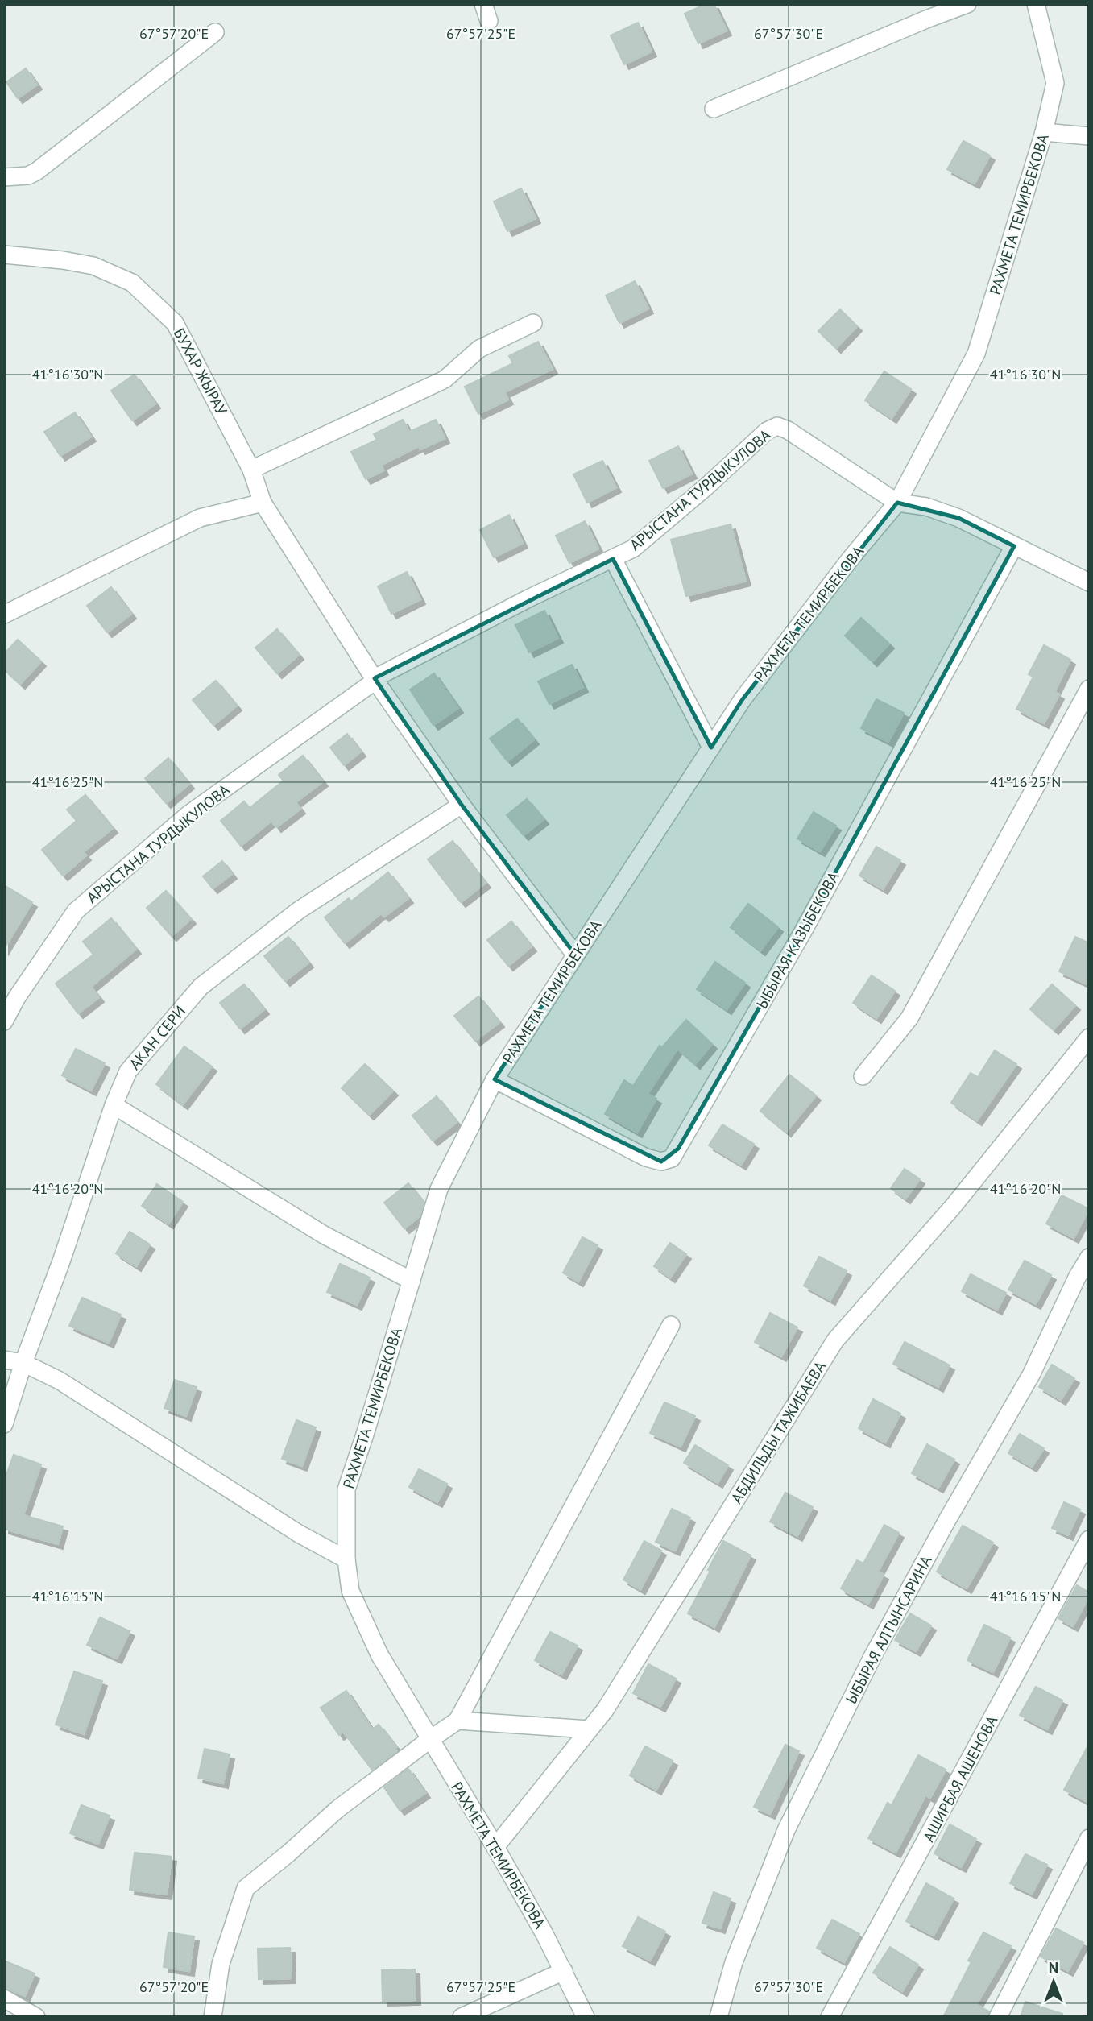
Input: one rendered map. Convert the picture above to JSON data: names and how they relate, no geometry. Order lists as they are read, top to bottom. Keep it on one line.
{"streets":{"street":["РАХМЕТА ТЕМИРБЕКОВА","БУХАР ЖЫРАУ","АРЫСТАНА ТУРДЫКУЛОВА","ЫБЫРАЯ КАЗЫБЕКОВА","АКАН СЕРИ","АБДИЛЬДЫ ТАЖИБАЕВА","ЫБЫРАЯ АЛТЫНСАРИНА","АШИРБАЯ АШЕНОВА"]},"crossings":[["РАХМЕТА ТЕМИРБЕКОВА","БУХАР ЖЫРАУ"],["РАХМЕТА ТЕМИРБЕКОВА","АРЫСТАНА ТУРДЫКУЛОВА"],["РАХМЕТА ТЕМИРБЕКОВА","ЫБЫРАЯ КАЗЫБЕКОВА"],["РАХМЕТА ТЕМИРБЕКОВА","АБДИЛЬДЫ ТАЖИБАЕВА"],["БУХАР ЖЫРАУ","АРЫСТАНА ТУРДЫКУЛОВА"],["БУХАР ЖЫРАУ","АКАН СЕРИ"]],"north":"top","coordinates":["67°57'20\"E","67°57'25\"E","67°57'30\"E","41°16'30\"N","41°16'25\"N","41°16'20\"N","41°16'15\"N"]}
